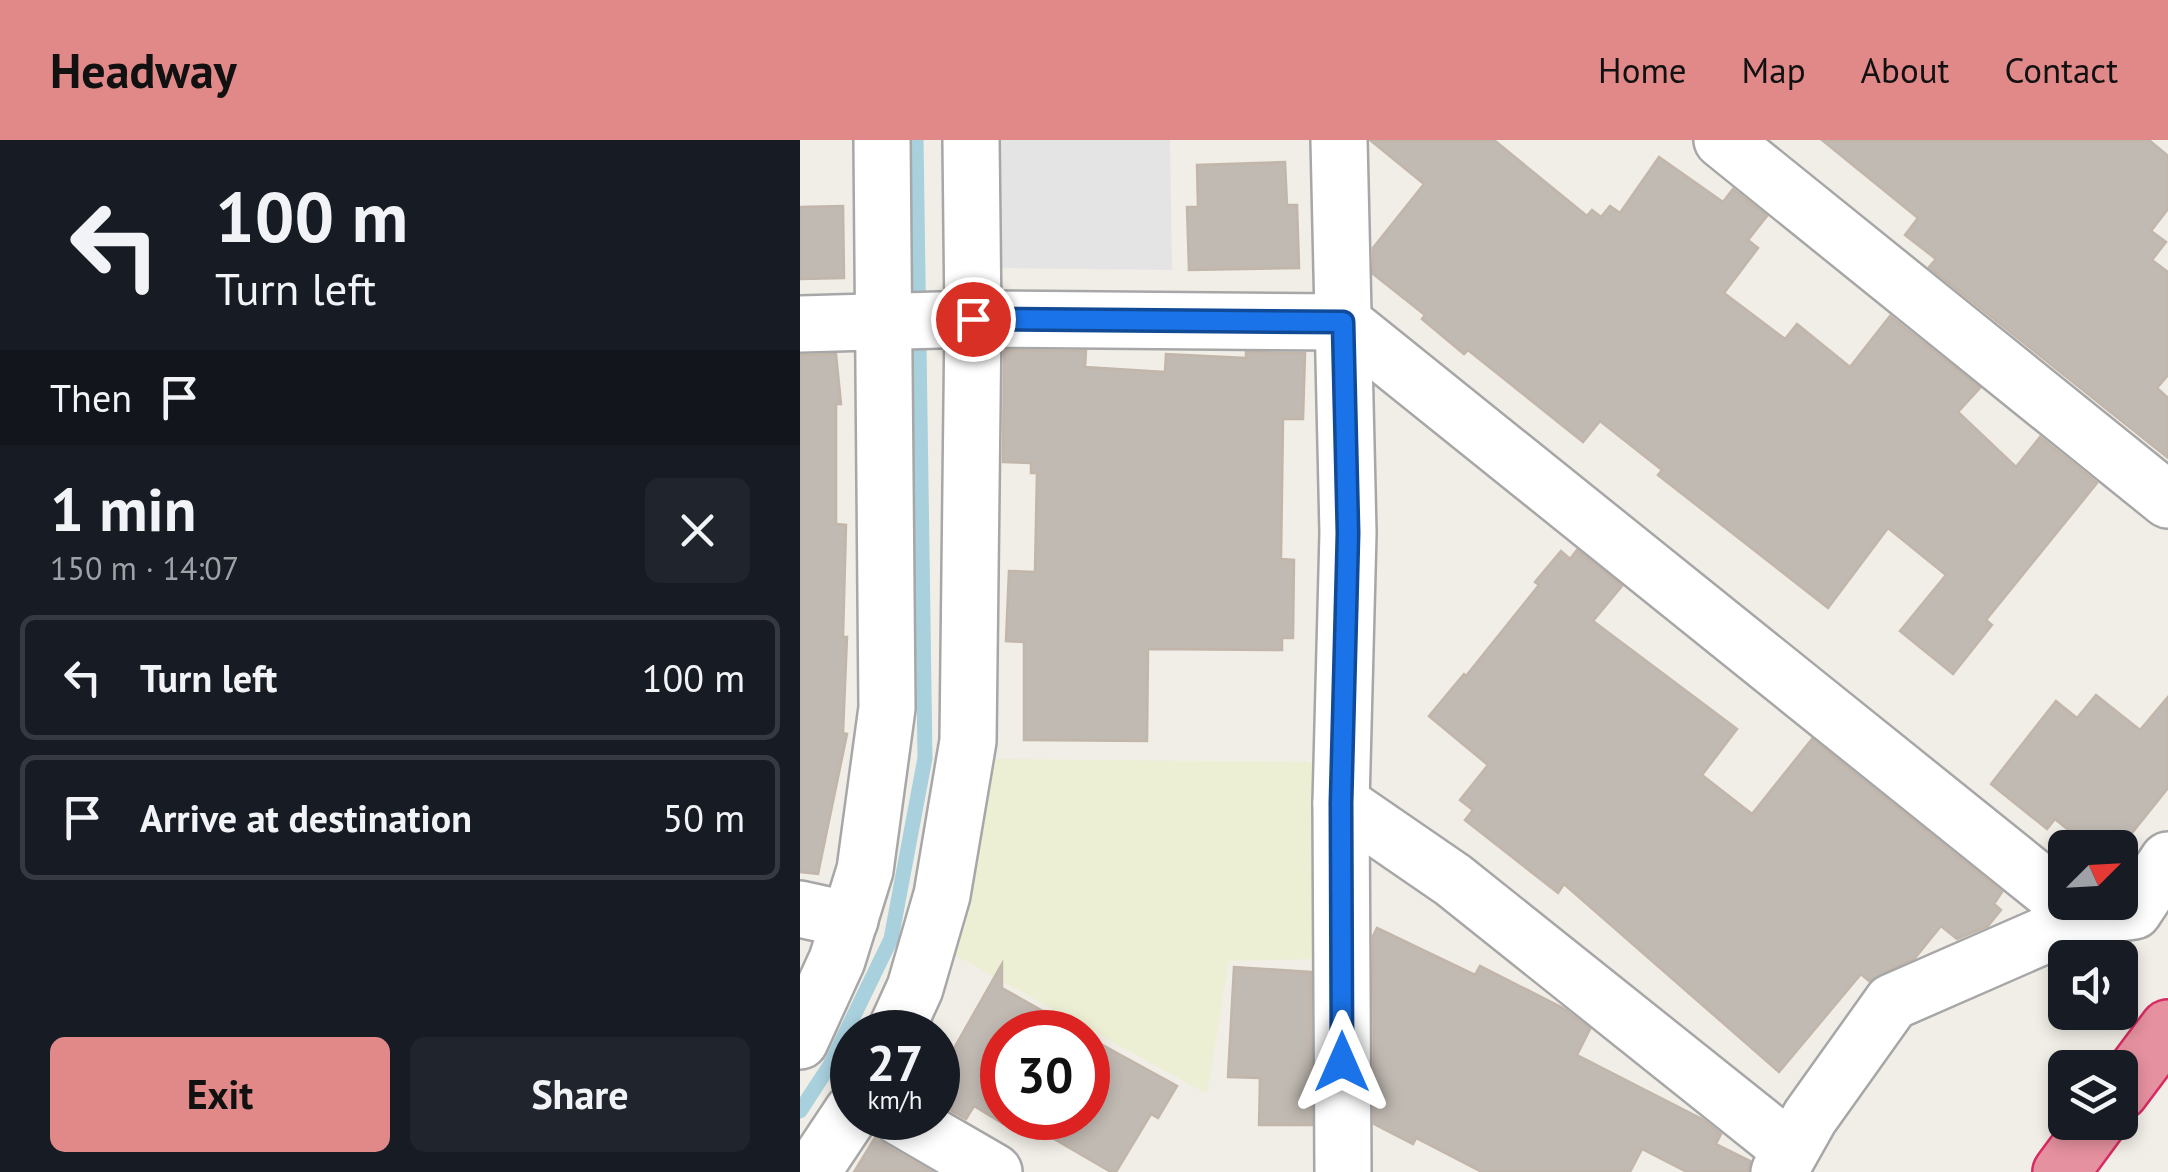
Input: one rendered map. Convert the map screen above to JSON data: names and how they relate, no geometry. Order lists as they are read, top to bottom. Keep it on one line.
{"north":"top right","page":{"header":"Headway","nav":["Home","Map","About","Contact"],"turn":["100 m","Turn left"],"then":"Then","heading":["1 min","150 m · 14:07"],"list":[{"name":"Turn left","value":"100 m"},{"name":"Arrive at destination","value":"50 m"}],"speed":"27 km/h","limit":"30","buttons":["Exit","Share"]}}
